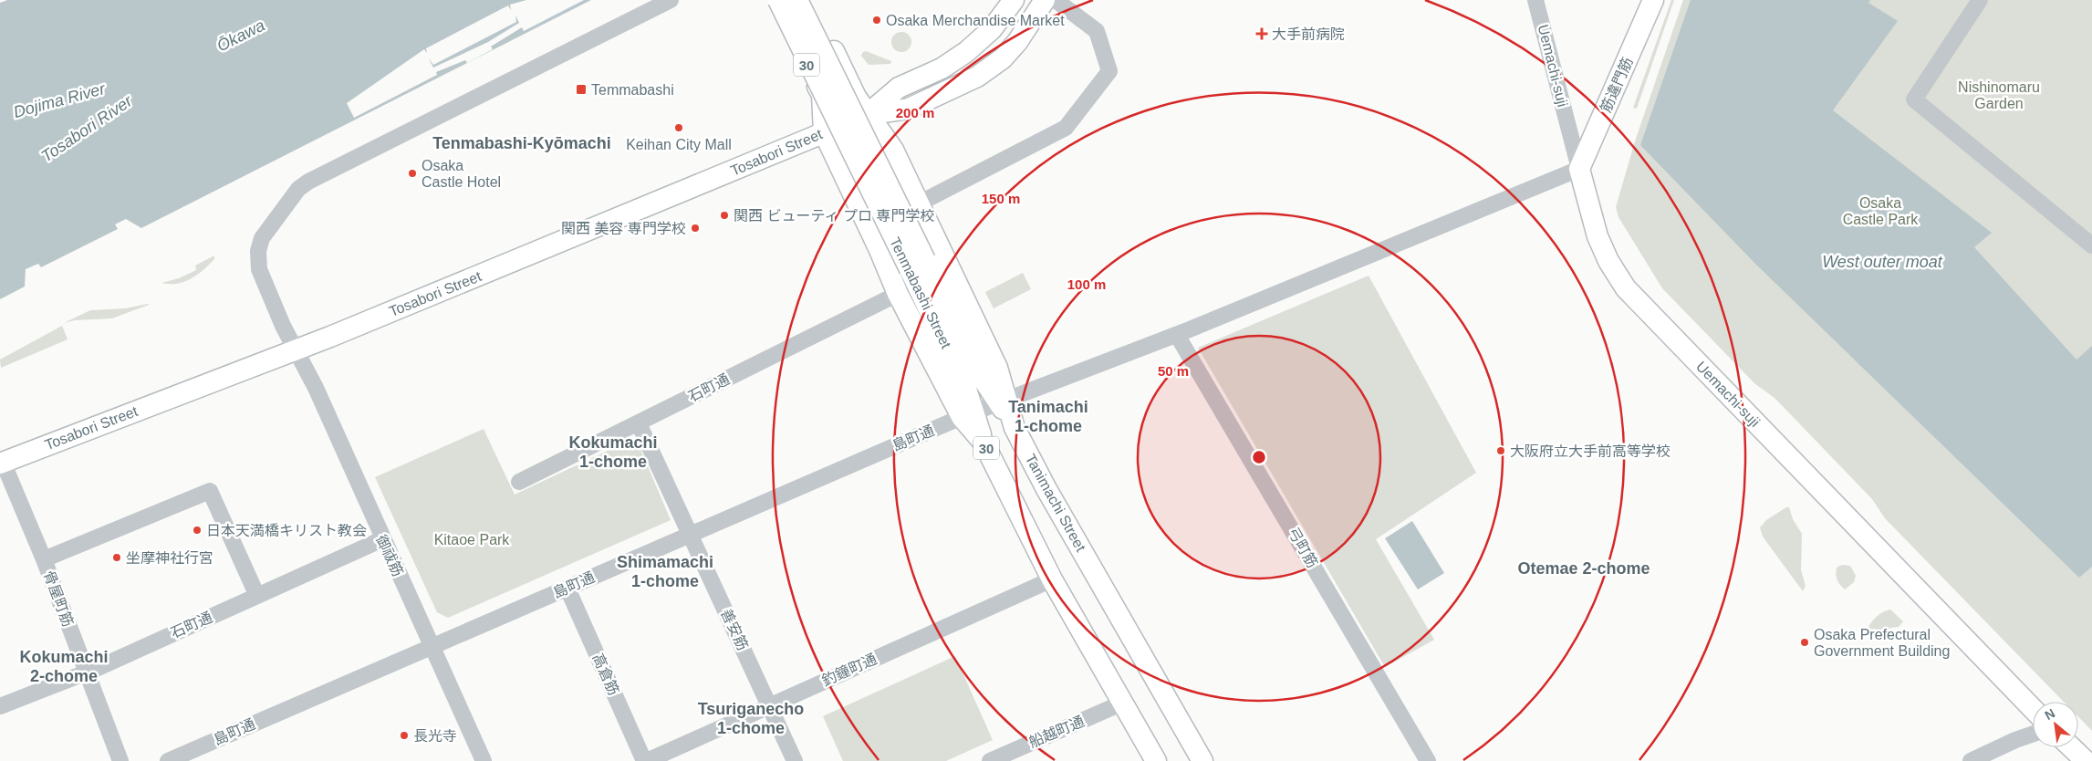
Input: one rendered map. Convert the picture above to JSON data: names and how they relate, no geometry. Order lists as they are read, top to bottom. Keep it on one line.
{"streets":{"main road":["30","Uemachi-suji","筋違門筋","Tosabori Street","Tenmabashi Street","Tanimachi Street"],"street":["石町通","島町通","弓町筋","御祓筋","骨屋町筋","善安筋","釣鐘町通","高倉筋","船越町通"]},"crossings":[["30","Tosabori Street"],["30","Tenmabashi Street"],["30","石町通"],["30","島町通"],["30","Tanimachi Street"],["30","釣鐘町通"],["30","船越町通"],["Uemachi-suji","筋違門筋"],["Uemachi-suji","島町通"],["筋違門筋","島町通"],["Tosabori Street","Tenmabashi Street"],["Tosabori Street","Tanimachi Street"],["Tosabori Street","御祓筋"],["Tosabori Street","骨屋町筋"],["Tenmabashi Street","島町通"],["Tenmabashi Street","Tanimachi Street"],["Tenmabashi Street","釣鐘町通"],["石町通","御祓筋"],["石町通","骨屋町筋"],["石町通","善安筋"],["島町通","Tanimachi Street"],["島町通","弓町筋"],["島町通","御祓筋"],["島町通","善安筋"],["島町通","高倉筋"],["善安筋","釣鐘町通"],["釣鐘町通","高倉筋"]],"districts":["Tenmabashi-Kyōmachi","Tanimachi 1-chome","Kokumachi 1-chome","Shimamachi 1-chome","Otemae 2-chome","Kokumachi 2-chome","Tsuriganecho 1-chome"],"water":["Ōkawa","Dojima River","Tosabori River","West outer moat"],"parks":["Nishinomaru Garden","Osaka Castle Park","Kitaoe Park"],"places":{"other":["Osaka Merchandise Market","Keihan City Mall","Osaka Castle Hotel","関西 ビューティ プロ 専門学校","関西 美容 専門学校","大阪府立大手前高等学校","日本天満橋キリスト教会","坐摩神社行宮","Osaka Prefectural Government Building","長光寺"],"health":["大手前病院"],"transit":["Temmabashi"]},"north":"top left","rings":["200 m","150 m","100 m","50 m"]}
